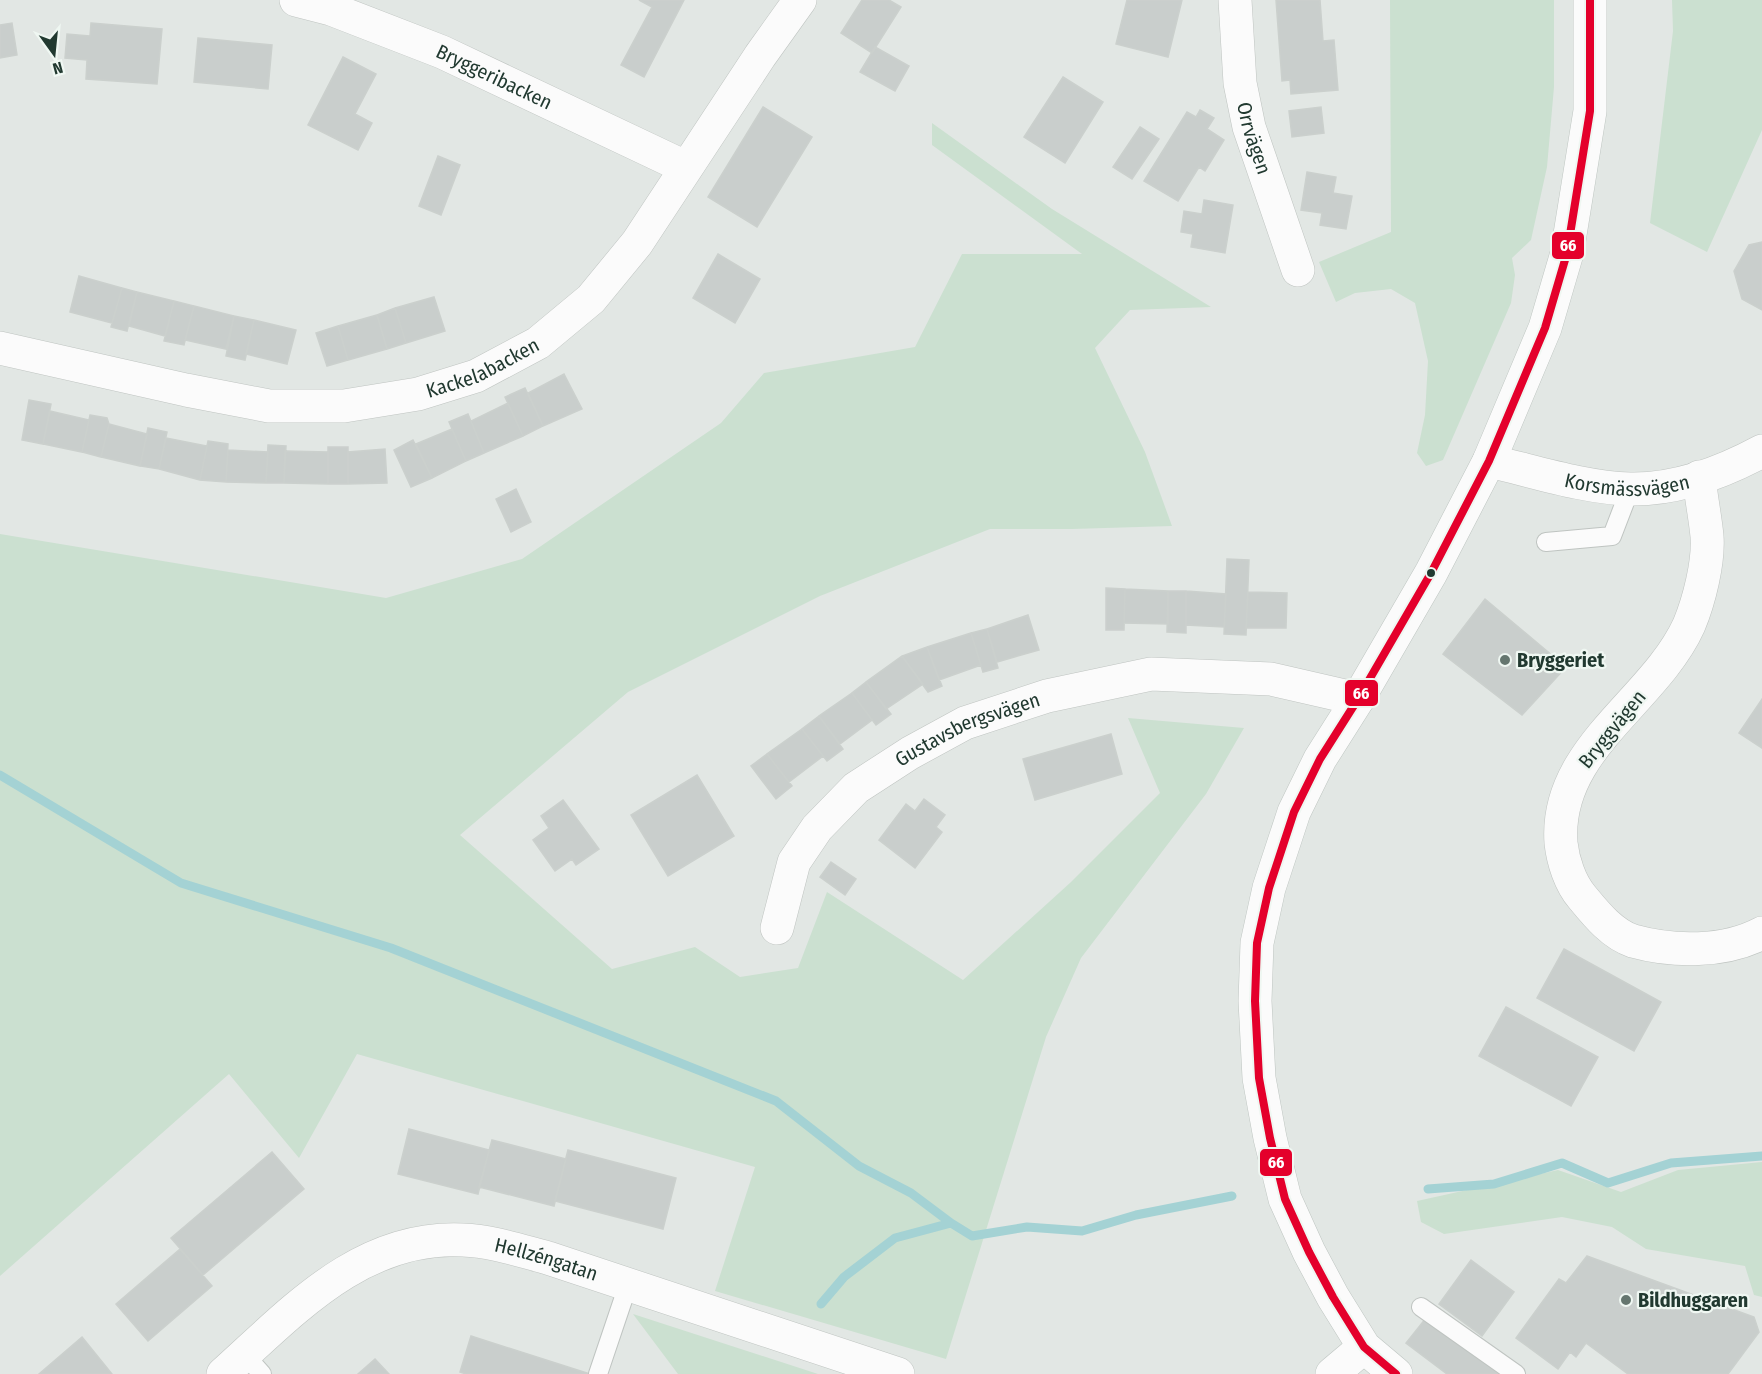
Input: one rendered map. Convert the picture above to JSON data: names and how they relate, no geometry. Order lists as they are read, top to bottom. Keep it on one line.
{"streets":{"street":["Bryggeribacken","Orrvägen","Kackelabacken","Korsmässvägen","Bryggvägen","Gustavsbergsvägen","Hellzéngatan"]},"crossings":[["Bryggeribacken","Kackelabacken"],["Korsmässvägen","Bryggvägen"]],"places":["Bryggeriet","Bildhuggaren"],"lines":["transit line 66"],"north":"bottom"}
